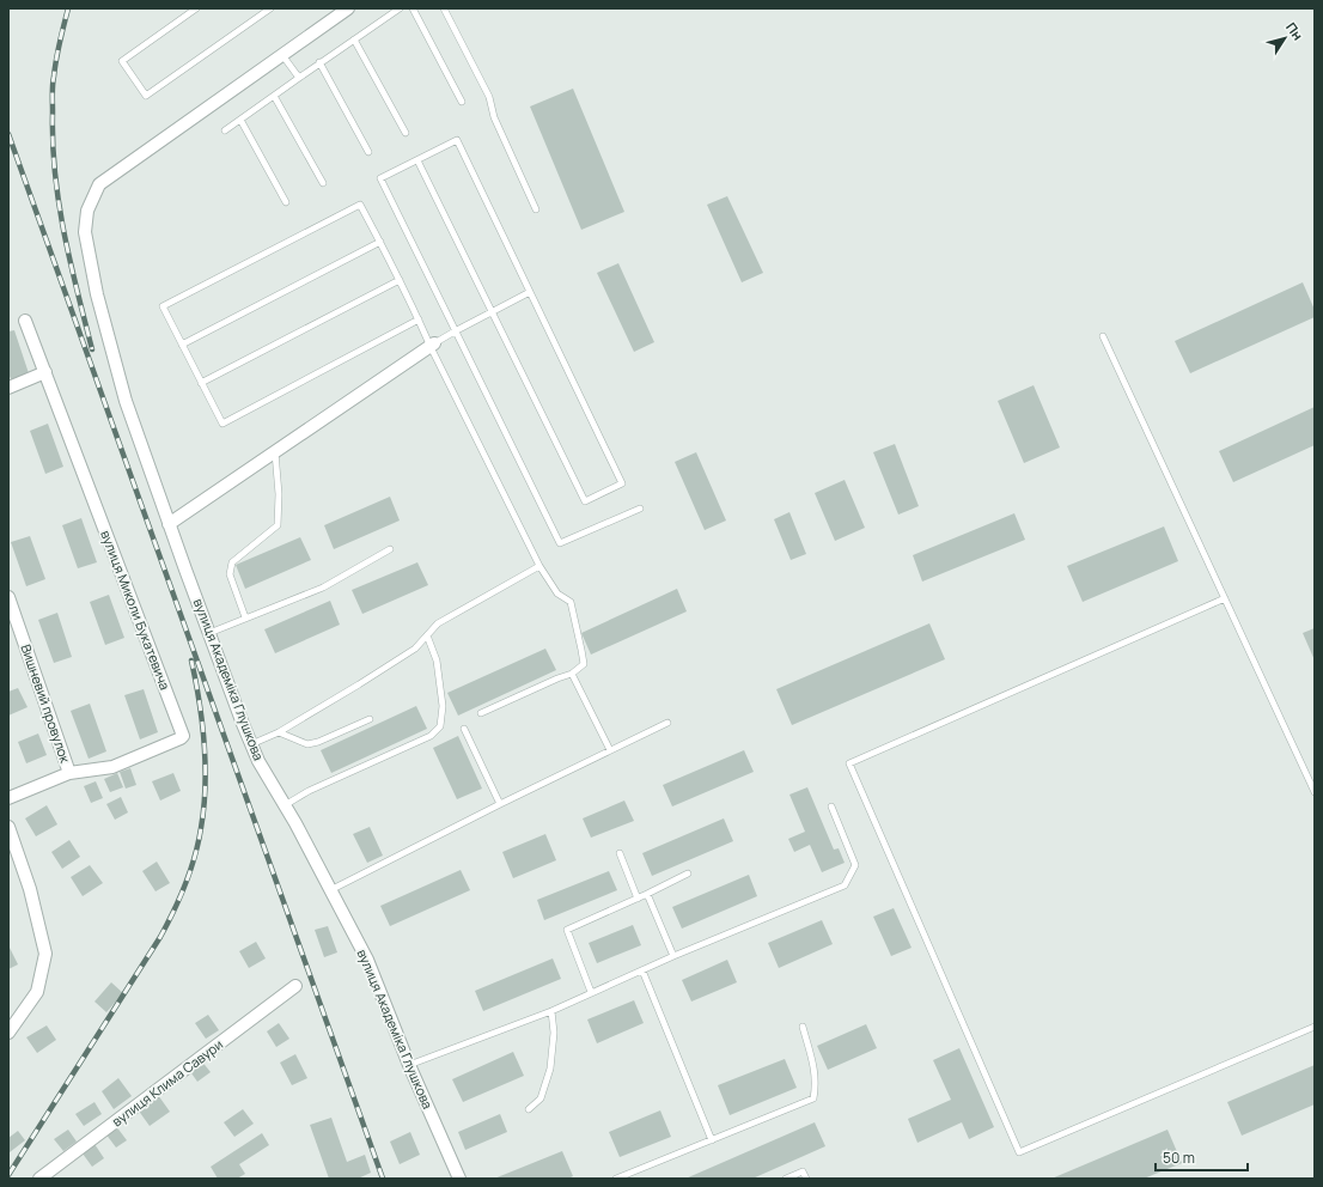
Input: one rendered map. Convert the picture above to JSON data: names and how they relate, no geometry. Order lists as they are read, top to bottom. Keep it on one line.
{"streets":{"street":["вулиця Миколи Букатевича","вулиця Академіка Глушкова","Вишневий провулок","вулиця Клима Савури"]},"crossings":[["вулиця Миколи Букатевича","Вишневий провулок"]],"scale_bar":"50 m","north":"top right"}
